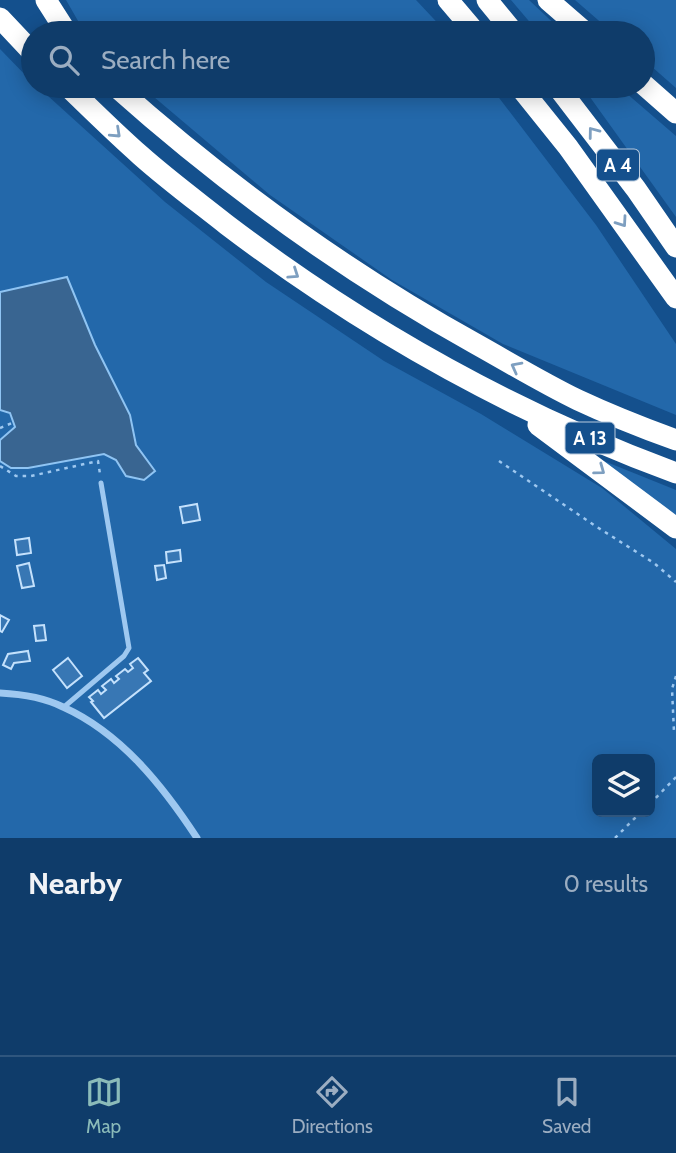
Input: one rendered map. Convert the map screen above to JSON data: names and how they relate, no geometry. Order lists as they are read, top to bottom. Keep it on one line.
{"streets":{"highway":["A 4","A 13"]},"page":{"search":"Search here","heading":["Nearby","0 results"],"nav":["Map","Directions","Saved"]}}
